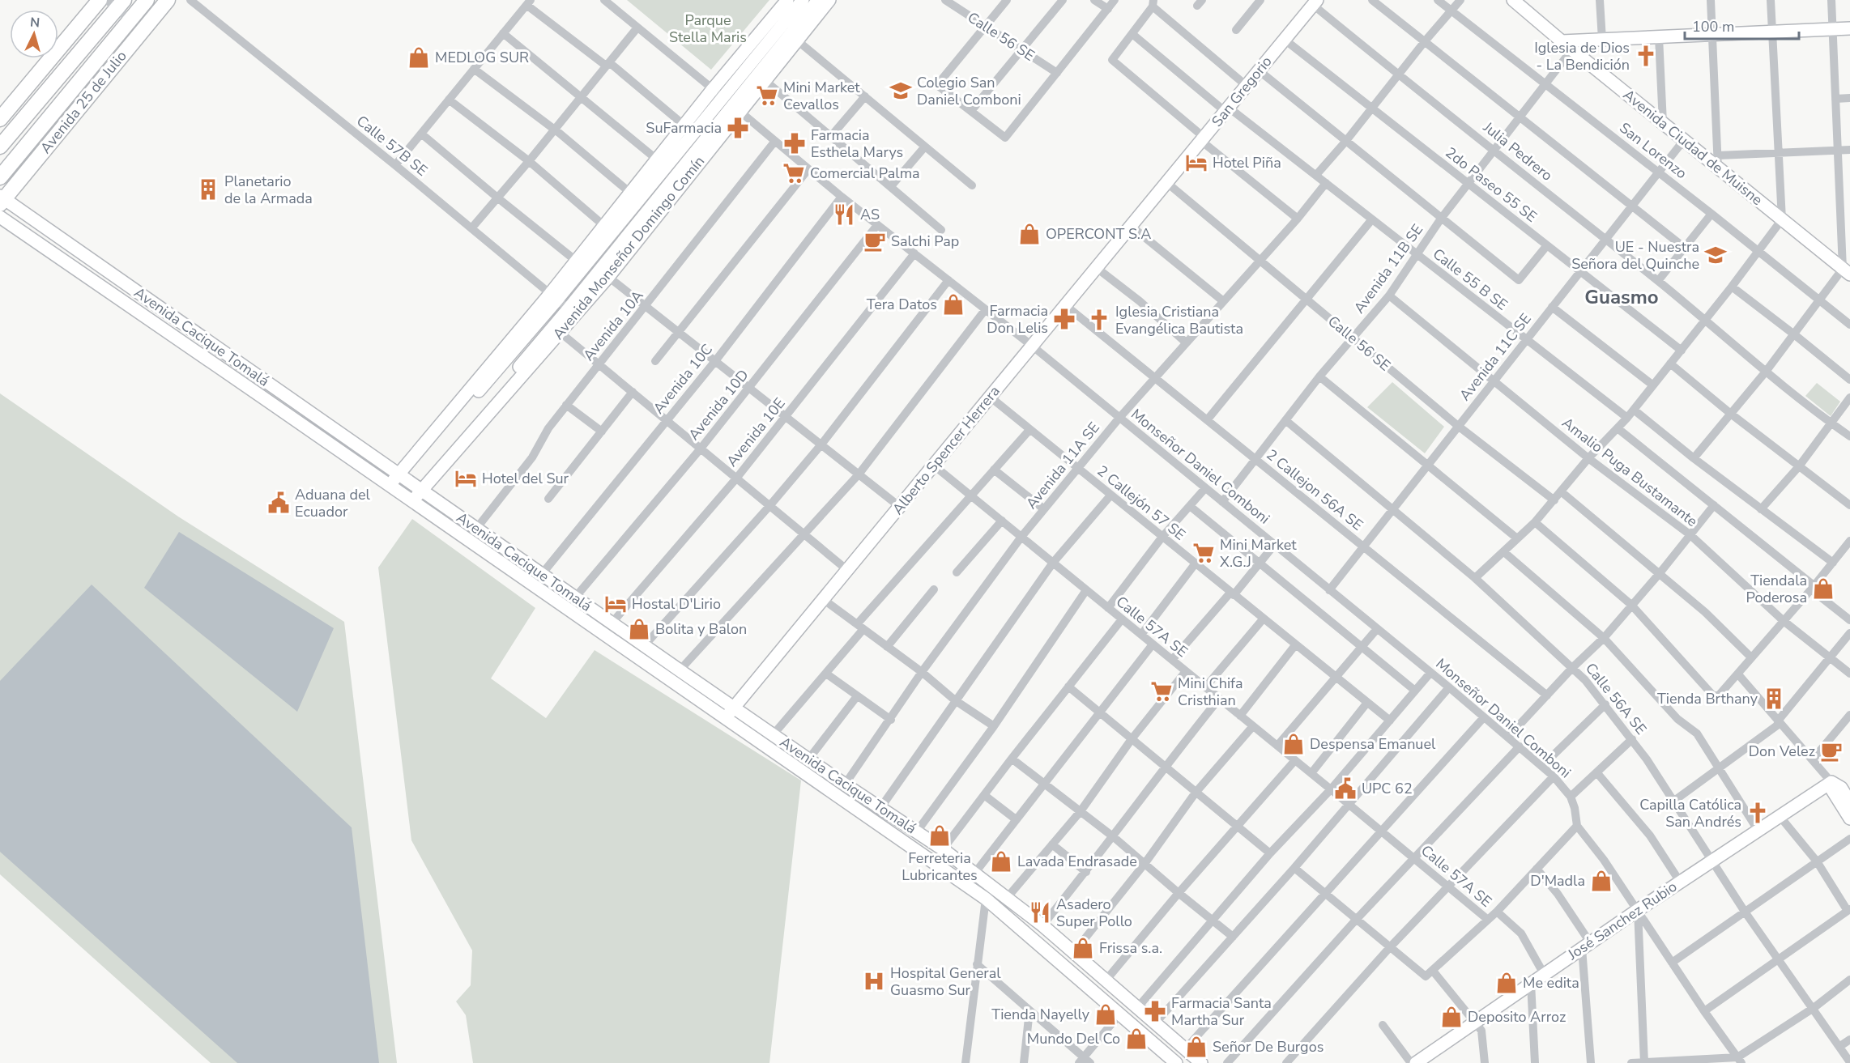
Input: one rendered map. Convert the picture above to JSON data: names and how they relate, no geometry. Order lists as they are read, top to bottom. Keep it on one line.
{"streets":{"main road":["San Gregorio","Avenida 25 de Julio","Avenida Ciudad de Muisne","Avenida Monseñor Domingo Comín","Avenida Cacique Tomalá","Alberto Spencer Herrera","José Sanchez Rubio"],"street":["Calle 56 SE","Calle 57B SE","San Lorenzo","Julia Pedrero","2do Paseo 55 SE","Avenida 11B SE","Calle 55 B SE","Avenida 10A","Avenida 11C SE","Avenida 10C","Avenida 10D","Avenida 10E","Avenida 11A SE","Monseñor Daniel Comboni","Amalio Puga Bustamante","2 Callejon 56A SE","2 Callejón 57 SE","Calle 57A SE","Calle 56A SE"]},"crossings":[["Calle 56 SE","San Gregorio"],["Calle 56 SE","Avenida 11B SE"],["Calle 56 SE","Avenida 11C SE"],["Calle 56 SE","Alberto Spencer Herrera"],["Calle 56 SE","Avenida 11A SE"],["San Gregorio","Julia Pedrero"],["San Gregorio","2do Paseo 55 SE"],["San Gregorio","Calle 55 B SE"],["San Gregorio","Alberto Spencer Herrera"],["Avenida 25 de Julio","Avenida Cacique Tomalá"],["Calle 57B SE","Avenida Monseñor Domingo Comín"],["Avenida Ciudad de Muisne","Avenida 11B SE"],["Avenida Ciudad de Muisne","Avenida 11C SE"],["San Lorenzo","Avenida 11B SE"],["San Lorenzo","Avenida 11C SE"],["Julia Pedrero","Avenida 11B SE"],["Julia Pedrero","Avenida 11C SE"],["2do Paseo 55 SE","Avenida 11B SE"],["2do Paseo 55 SE","Avenida 11C SE"],["Avenida Monseñor Domingo Comín","Avenida Cacique Tomalá"],["Avenida Monseñor Domingo Comín","Monseñor Daniel Comboni"],["Avenida 11B SE","Calle 55 B SE"],["Avenida 11B SE","Monseñor Daniel Comboni"],["Avenida 11B SE","Amalio Puga Bustamante"],["Avenida 11B SE","2 Callejon 56A SE"],["Avenida 11B SE","Calle 56A SE"],["Calle 55 B SE","Avenida 11C SE"],["Calle 55 B SE","Avenida 11A SE"],["Avenida 10A","Avenida Cacique Tomalá"],["Avenida 10A","Monseñor Daniel Comboni"],["Avenida Cacique Tomalá","Avenida 10C"],["Avenida Cacique Tomalá","Avenida 10D"],["Avenida Cacique Tomalá","Avenida 10E"],["Avenida Cacique Tomalá","Alberto Spencer Herrera"],["Avenida Cacique Tomalá","Avenida 11A SE"],["Avenida 11C SE","Monseñor Daniel Comboni"],["Avenida 11C SE","Amalio Puga Bustamante"],["Avenida 11C SE","2 Callejon 56A SE"],["Avenida 11C SE","Calle 56A SE"],["Avenida 10C","Monseñor Daniel Comboni"],["Avenida 10D","Monseñor Daniel Comboni"],["Avenida 10E","Monseñor Daniel Comboni"],["Alberto Spencer Herrera","Monseñor Daniel Comboni"],["Alberto Spencer Herrera","2 Callejon 56A SE"],["Alberto Spencer Herrera","2 Callejón 57 SE"],["Alberto Spencer Herrera","Calle 57A SE"],["Avenida 11A SE","Monseñor Daniel Comboni"],["Avenida 11A SE","2 Callejon 56A SE"],["Avenida 11A SE","2 Callejón 57 SE"],["Avenida 11A SE","Calle 57A SE"],["Monseñor Daniel Comboni","José Sanchez Rubio"],["Calle 57A SE","José Sanchez Rubio"],["Calle 56A SE","José Sanchez Rubio"]],"districts":["Guasmo"],"parks":["Parque Stella Maris"],"places":{"church":["Iglesia de Dios - La Bendición","Iglesia Cristiana Evangélica Bautista","Capilla Católica San Andrés"],"shop":["MEDLOG SUR","OPERCONT S.A","Tera Datos","Tiendala Poderosa","Bolita y Balon","Despensa Emanuel","Ferreteria Lubricantes","Lavada Endrasade","D'Madla","Frissa s.a.","Me edita","Tienda Nayelly","Deposito Arroz","Mundo Del Co","Señor De Burgos"],"school or university":["Colegio San Daniel Comboni","UE - Nuestra Señora del Quinche"],"supermarket":["Mini Market Cevallos","Comercial Palma","Mini Market X.G.J","Mini Chifa Cristhian"],"pharmacy":["SuFarmacia","Farmacia Esthela Marys","Farmacia Don Lelis","Farmacia Santa Martha Sur"],"hotel":["Hotel Piña","Hotel del Sur","Hostal D'Lirio"],"building":["Planetario de la Armada","Tienda Brthany"],"restaurant":["AS","Asadero Super Pollo"],"cafe":["Salchi Pap","Don Velez"],"public building":["Aduana del Ecuador","UPC 62"],"hospital":["Hospital General Guasmo Sur"]},"scale_bar":"100 m","north":"top"}
